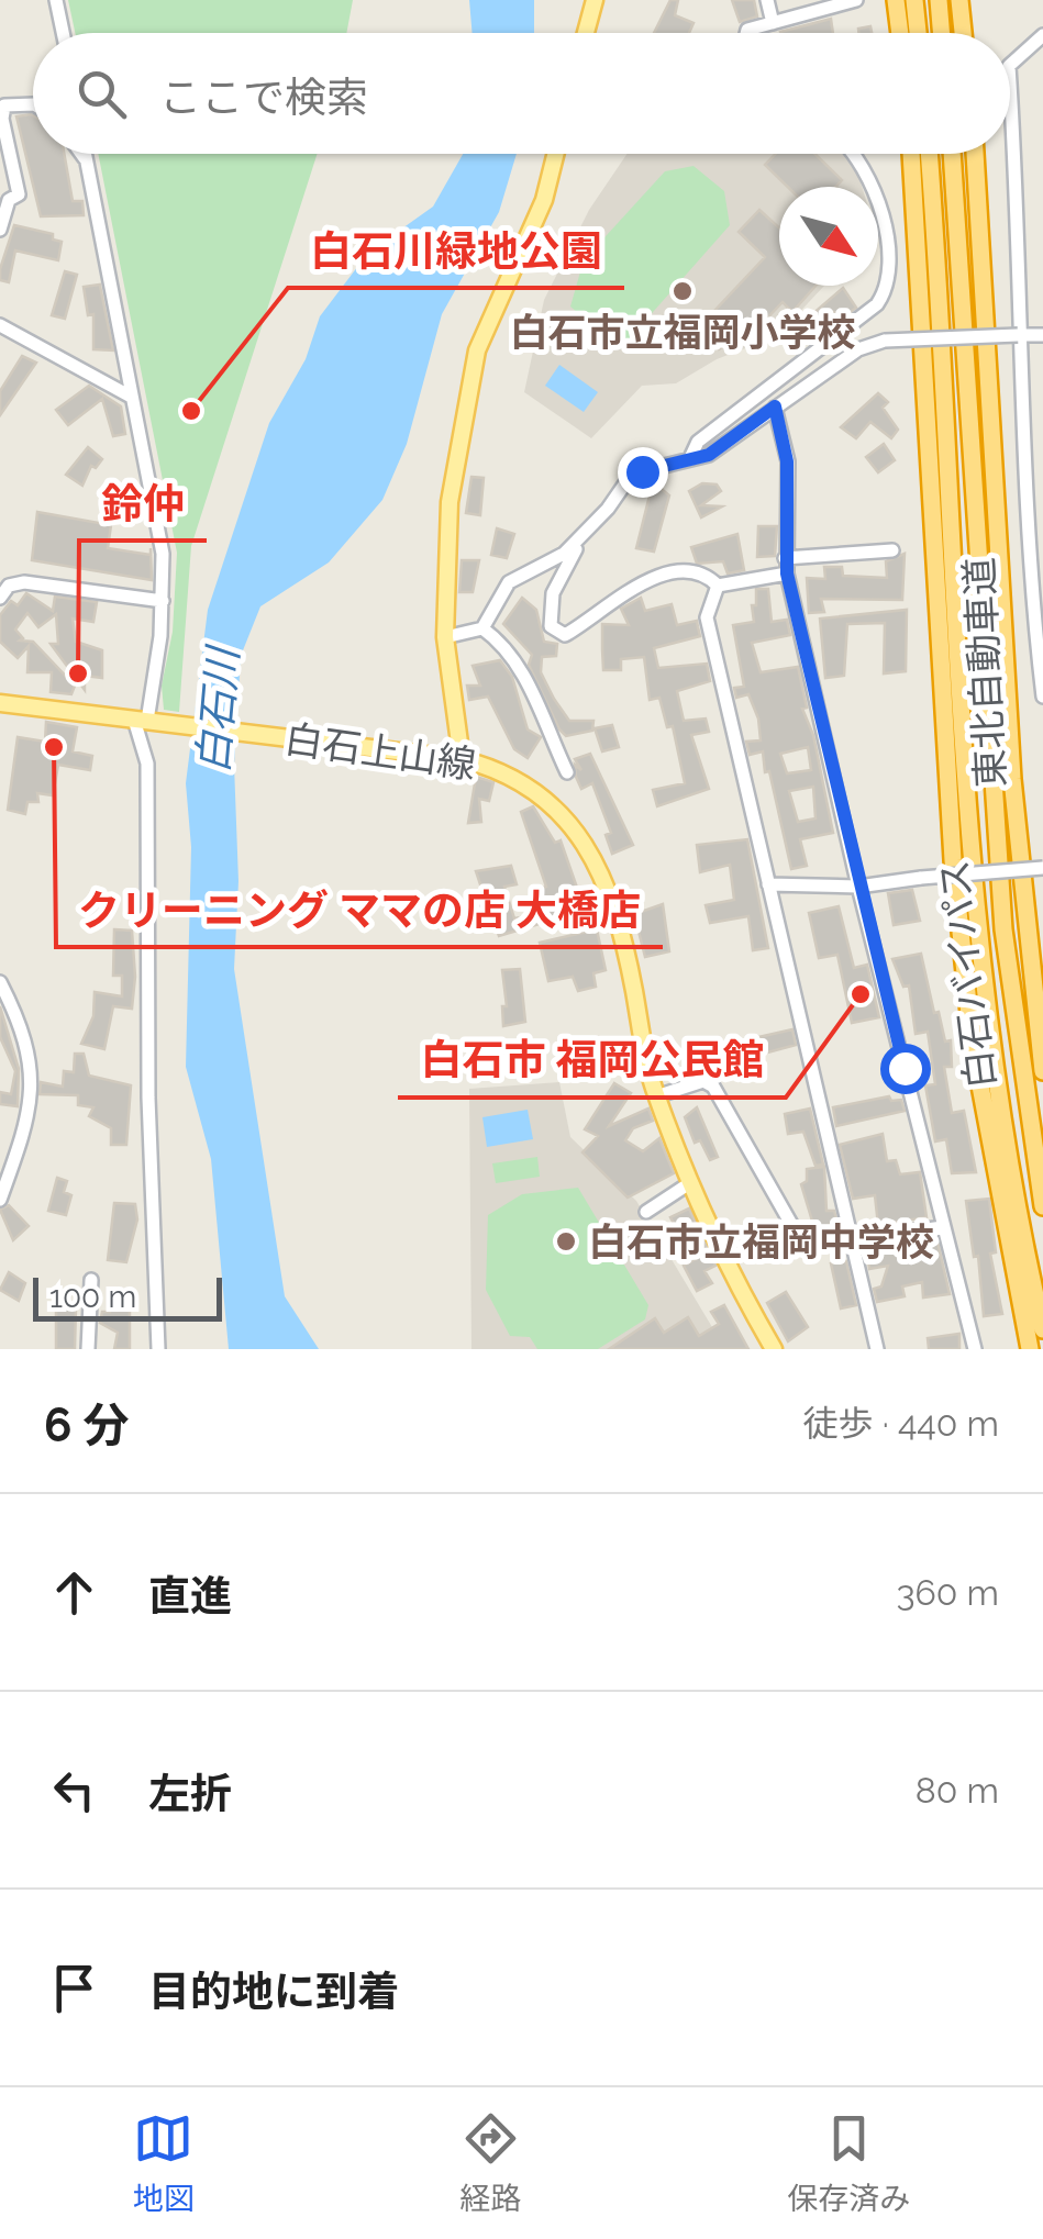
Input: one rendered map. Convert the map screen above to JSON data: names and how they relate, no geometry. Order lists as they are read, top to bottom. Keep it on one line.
{"streets":{"highway":["東北自動車道","白石バイパス"],"main road":["白石上山線"]},"water":["白石川"],"places":["白石市立福岡小学校","白石川緑地公園","鈴仲","クリーニング ママの店 大橋店","白石市 福岡公民館","白石市立福岡中学校"],"scale_bar":"100 m","north":"bottom right","page":{"search":"ここで検索","scale":"100 m","heading":["6 分","徒歩 · 440 m"],"list":[["直進","360 m"],["左折","80 m"],"目的地に到着"],"nav":["地図","経路","保存済み"]}}
